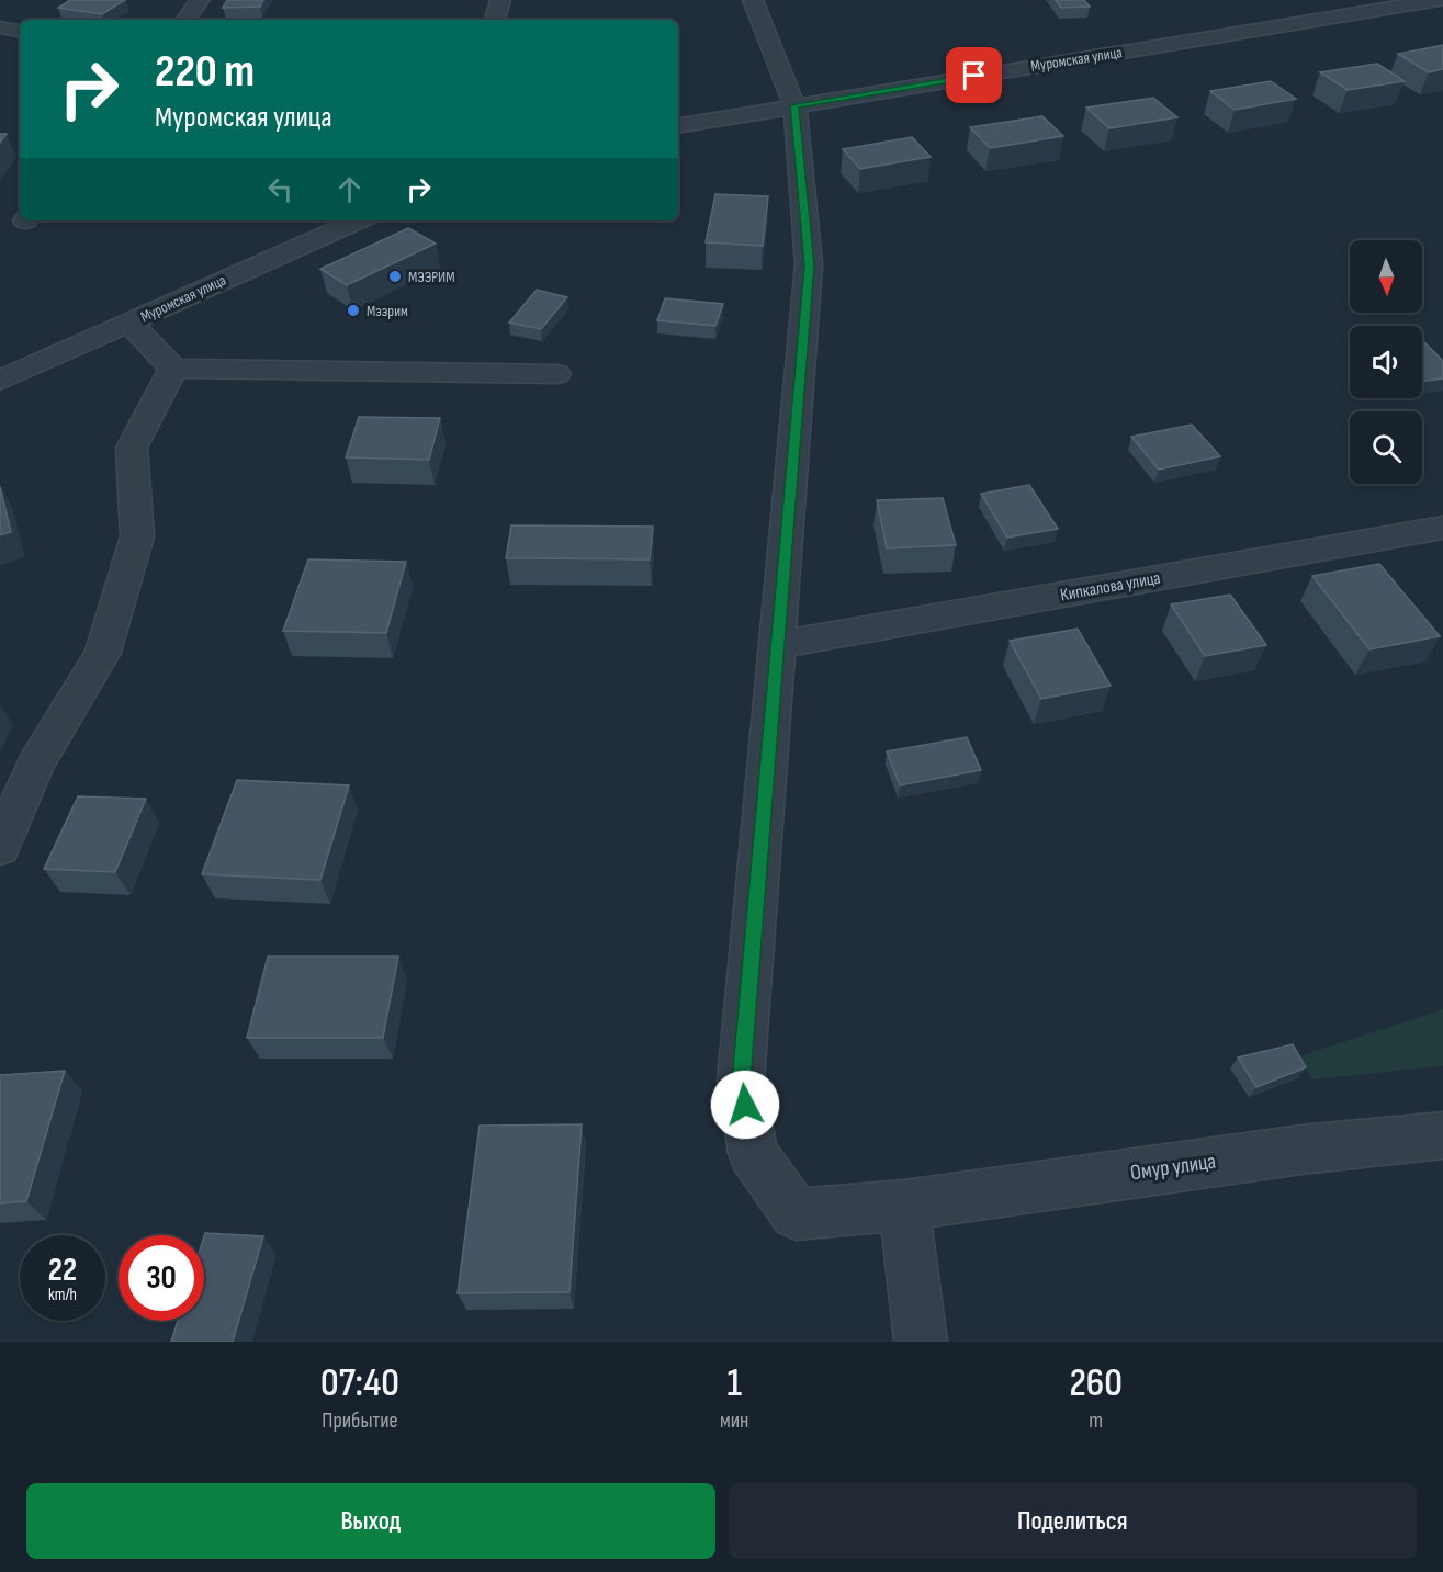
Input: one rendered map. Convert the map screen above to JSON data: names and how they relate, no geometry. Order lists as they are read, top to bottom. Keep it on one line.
{"streets":{"street":["Муромская улица","Кипкалова улица","Омур улица"]},"crossings":[["Кипкалова улица","Омур улица"]],"places":["МЭЭРИМ","Мээрим"],"north":"bottom","page":{"turn":["220 m","Муромская улица"],"speed":"22 km/h","limit":"30","eta":["07:40","Прибытие","1","мин","260","m"],"buttons":["Выход","Поделиться"]}}
